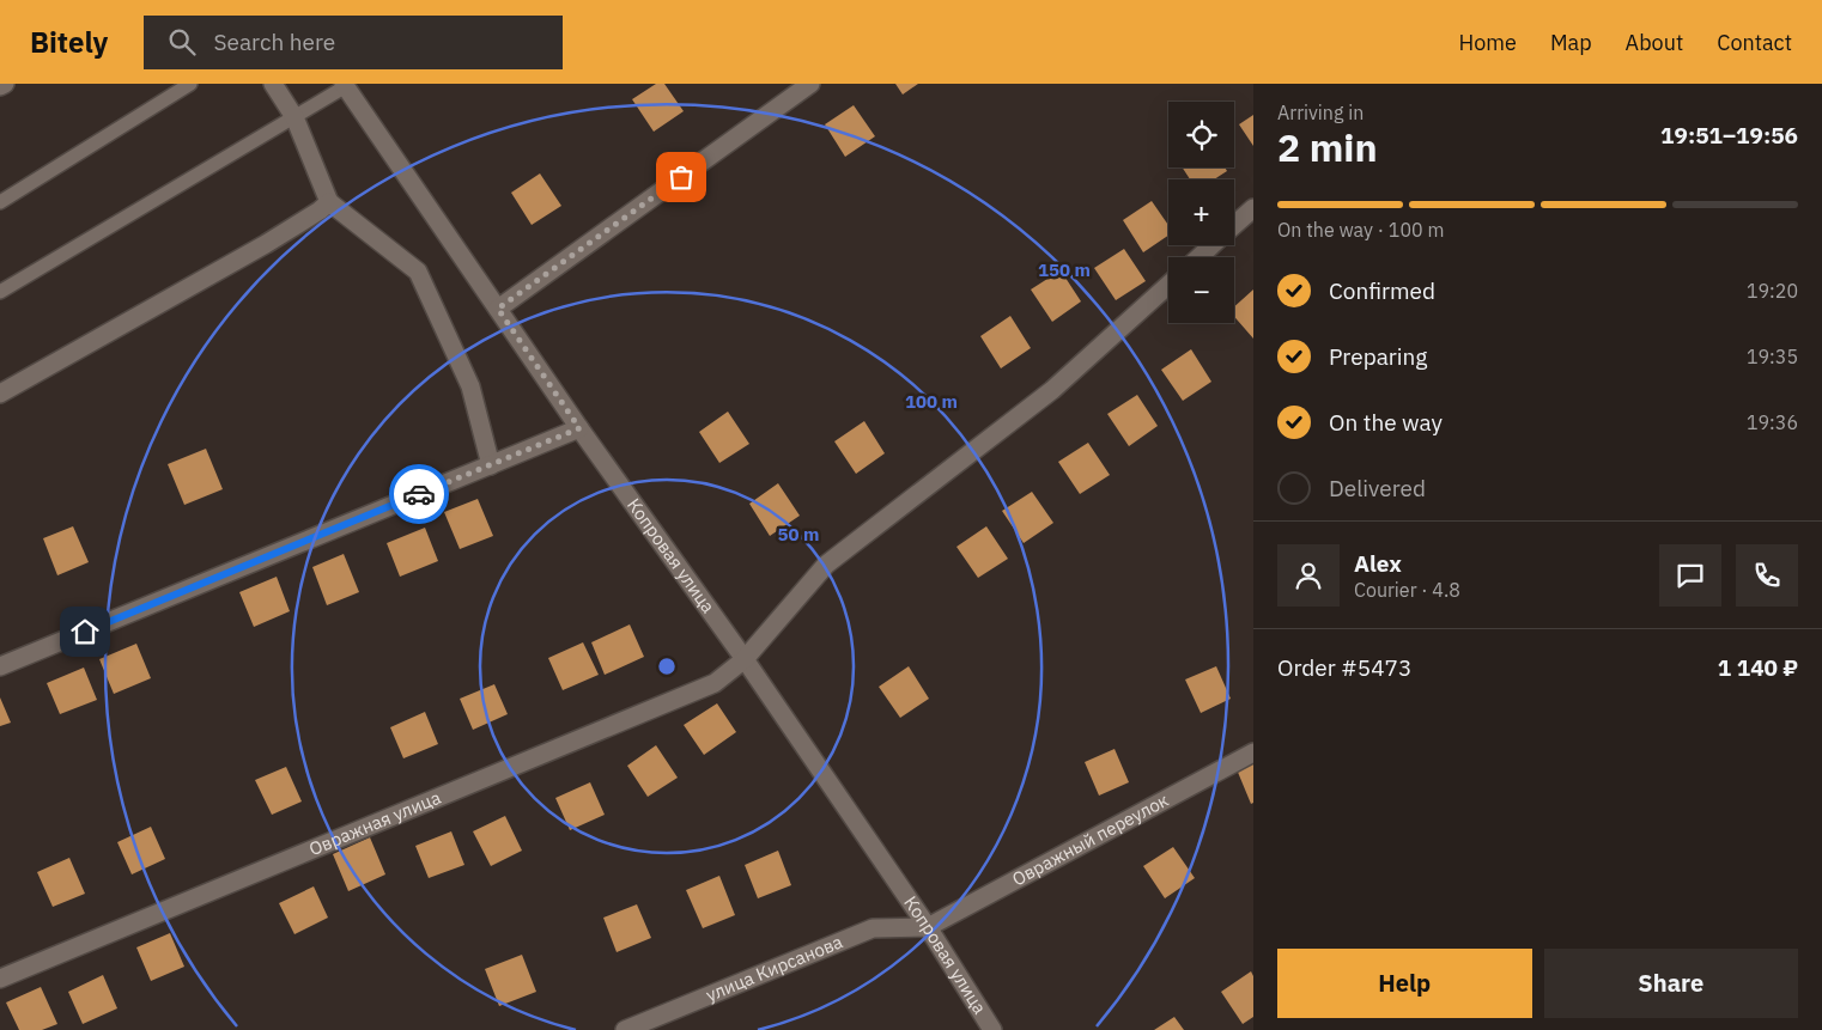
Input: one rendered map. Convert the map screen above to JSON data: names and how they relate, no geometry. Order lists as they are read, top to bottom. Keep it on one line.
{"streets":{"street":["Копровая улица","Овражная улица","Овражный переулок","улица Кирсанова"]},"crossings":[["Копровая улица","Овражная улица"],["Копровая улица","Овражный переулок"],["Копровая улица","улица Кирсанова"],["Овражный переулок","улица Кирсанова"]],"page":{"header":"Bitely","search":"Search here","nav":["Home","Map","About","Contact"],"heading":["2 min","Arriving in","19:51–19:56"],"panel":["Alex","Courier · 4.8","Order #5473","1 140 ₽"],"map_buttons":["+","−"],"bar":"On the way · 100 m","list":[["Confirmed","19:20"],["Preparing","19:35"],["On the way","19:36"],"Delivered"],"buttons":["Help","Share"]},"rings":["150 m","100 m","50 m"]}
